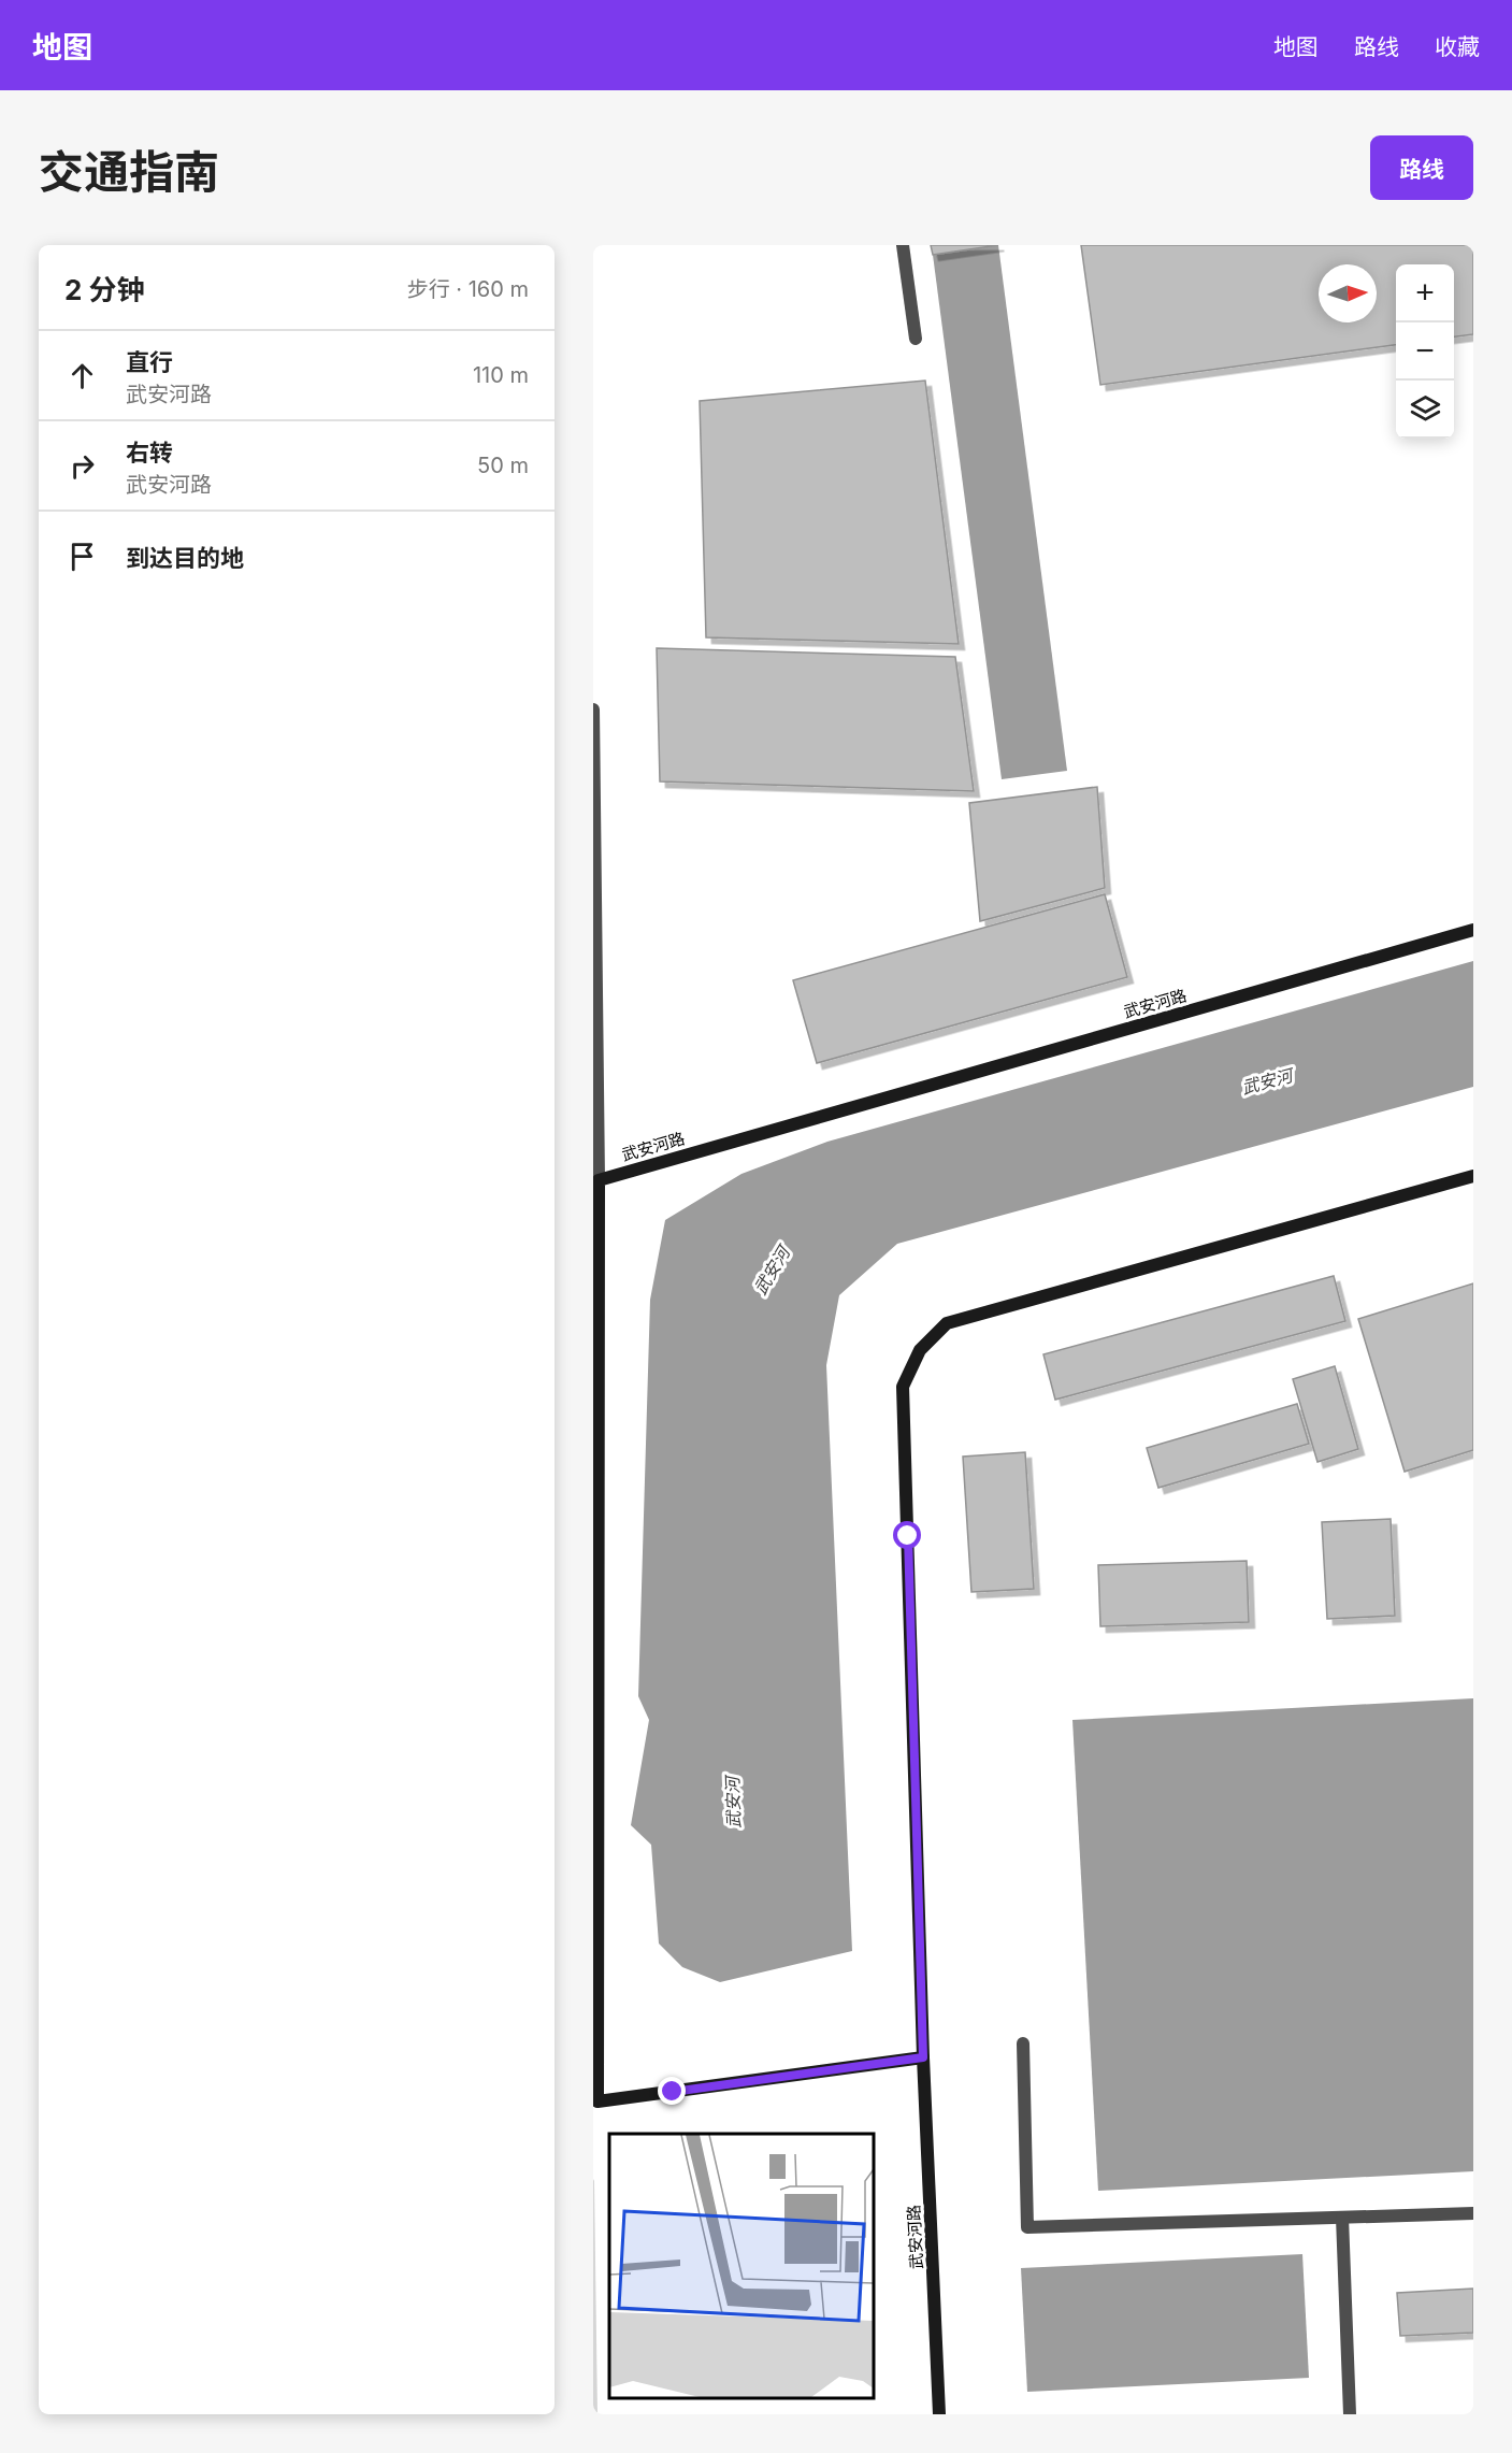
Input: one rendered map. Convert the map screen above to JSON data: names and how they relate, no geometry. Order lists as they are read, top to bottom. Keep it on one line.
{"streets":{"main road":["武安河路"]},"water":["武安河"],"north":"right","page":{"header":"地图","nav":["地图","路线","收藏"],"title":"交通指南","buttons":"路线","heading":["2 分钟","步行 · 160 m"],"map_buttons":["+","−"],"list":[["直行","武安河路","110 m"],["右转","武安河路","50 m"],"到达目的地"]}}
